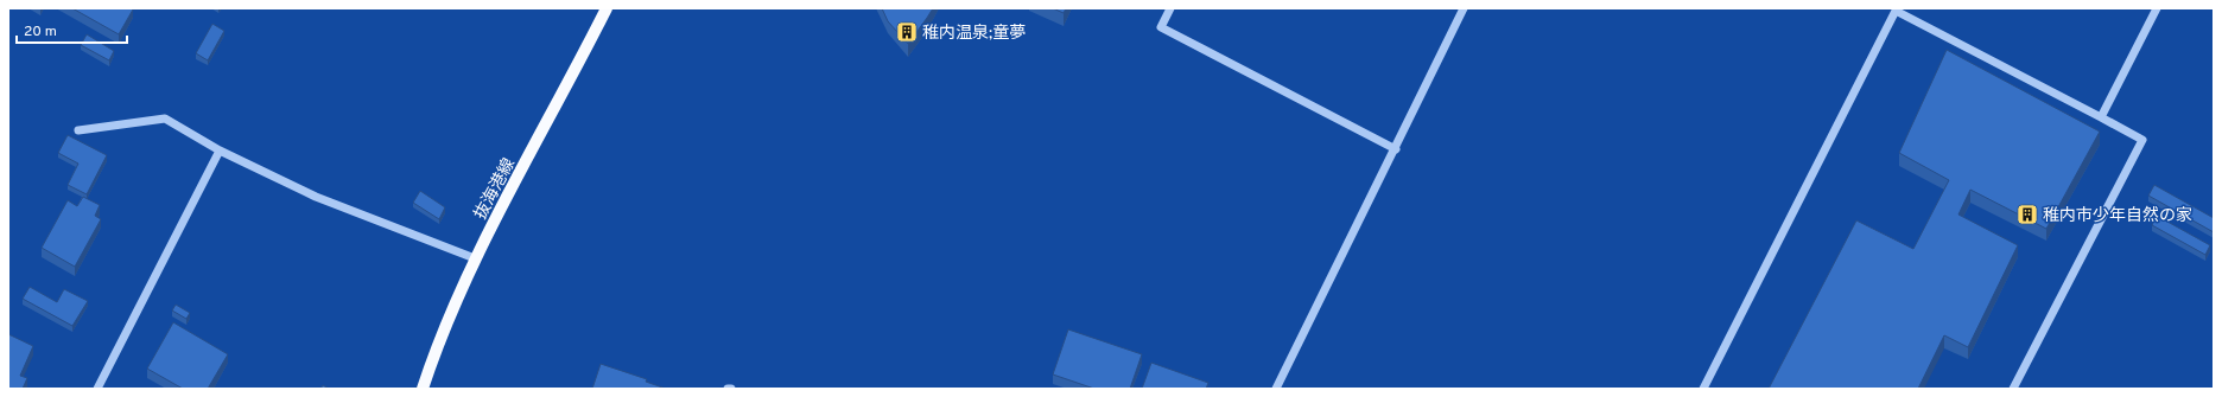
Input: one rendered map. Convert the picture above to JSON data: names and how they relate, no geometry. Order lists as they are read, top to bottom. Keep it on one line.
{"streets":{"main road":["抜海港線"]},"places":{"building":["稚内温泉;童夢","稚内市少年自然の家"]},"scale_bar":"20 m"}
